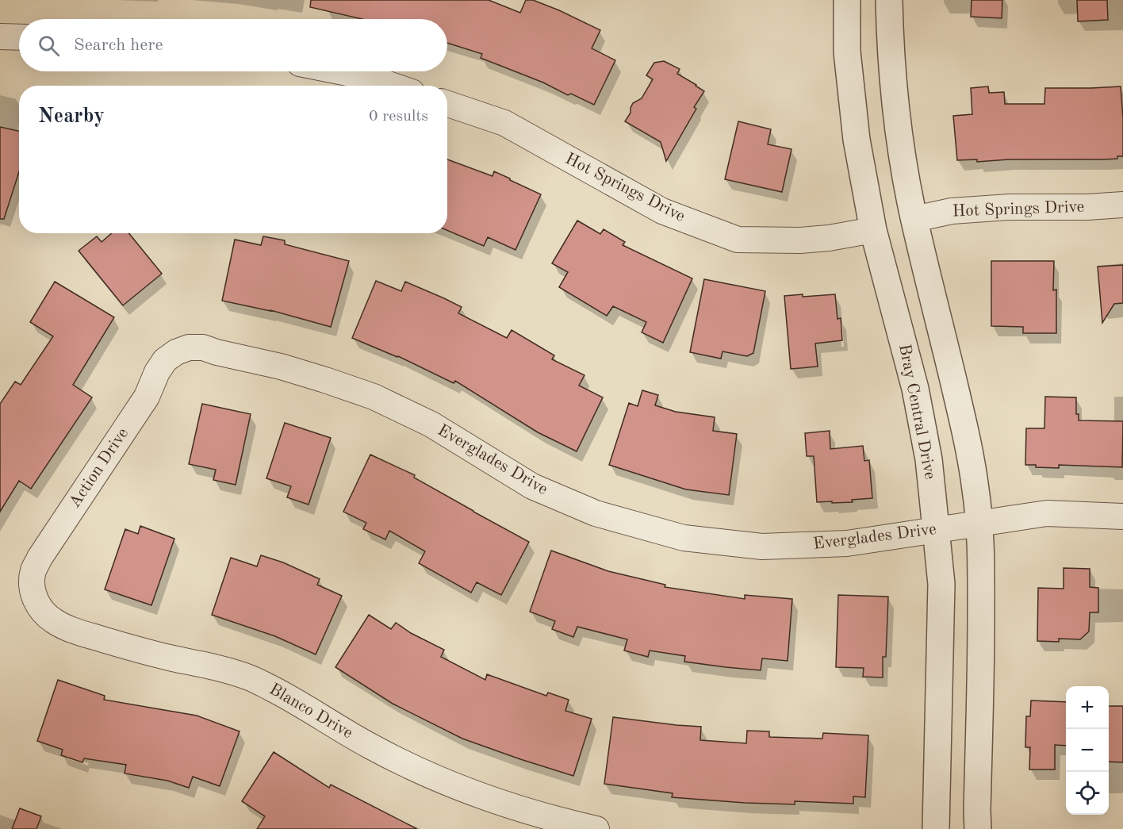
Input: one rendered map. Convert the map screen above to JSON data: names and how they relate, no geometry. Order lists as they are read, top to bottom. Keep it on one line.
{"streets":{"street":["Hot Springs Drive","Bray Central Drive","Everglades Drive","Action Drive","Blanco Drive"]},"crossings":[["Hot Springs Drive","Bray Central Drive"],["Bray Central Drive","Everglades Drive"],["Everglades Drive","Action Drive"],["Action Drive","Blanco Drive"]],"page":{"search":"Search here","heading":["Nearby","0 results"],"map_buttons":["+","−"]}}
